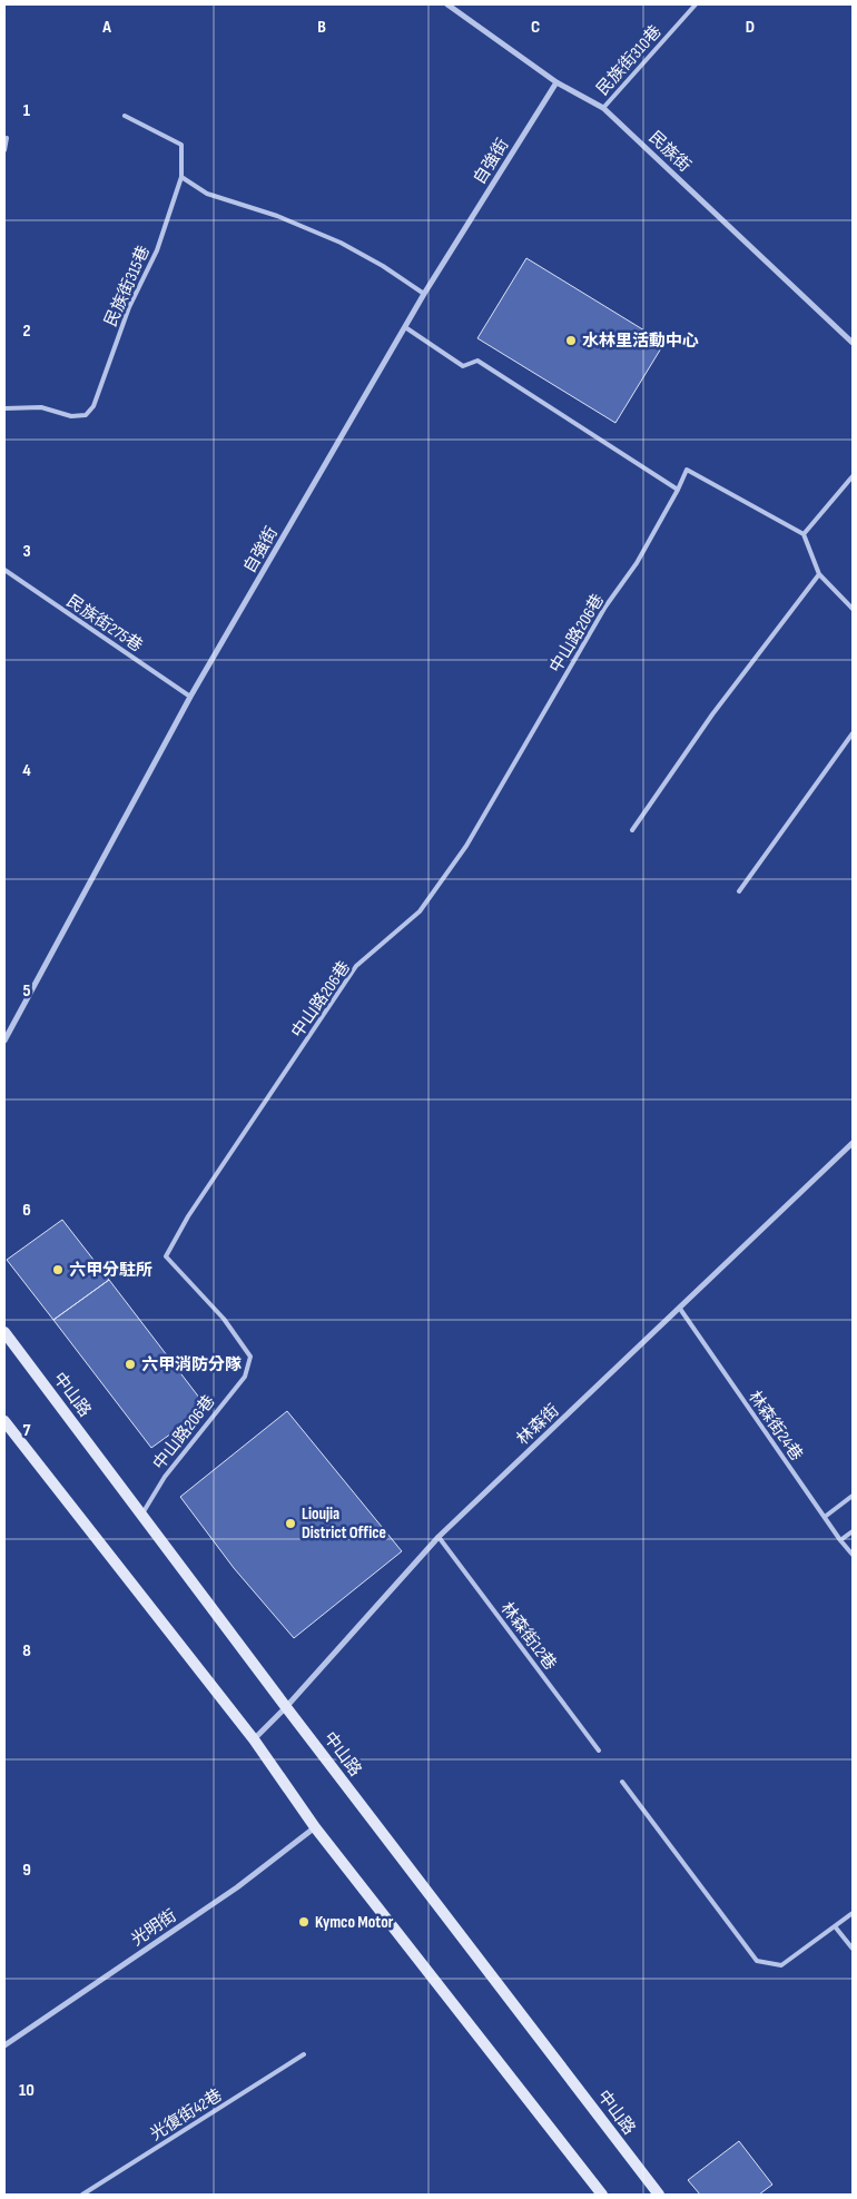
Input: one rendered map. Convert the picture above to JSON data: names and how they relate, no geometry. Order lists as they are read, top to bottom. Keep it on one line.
{"streets":{"main road":["中山路"],"street":["民族街","自強街","林森街","光明街"],"lane":["民族街310巷","民族街315巷","民族街275巷","中山路206巷","林森街24巷","林森街12巷","光復街42巷"]},"crossings":[["民族街310巷","民族街"],["民族街","自強街"],["自強街","民族街275巷"],["中山路206巷","中山路"],["中山路","林森街"],["林森街","林森街24巷"],["林森街","林森街12巷"]],"places":["水林里活動中心","六甲分駐所","六甲消防分隊","Lioujia District Office","Kymco Motor"],"grid":{"columns":["A","B","C","D"],"rows":["1","2","3","4","5","6","7","8","9","10"]}}
